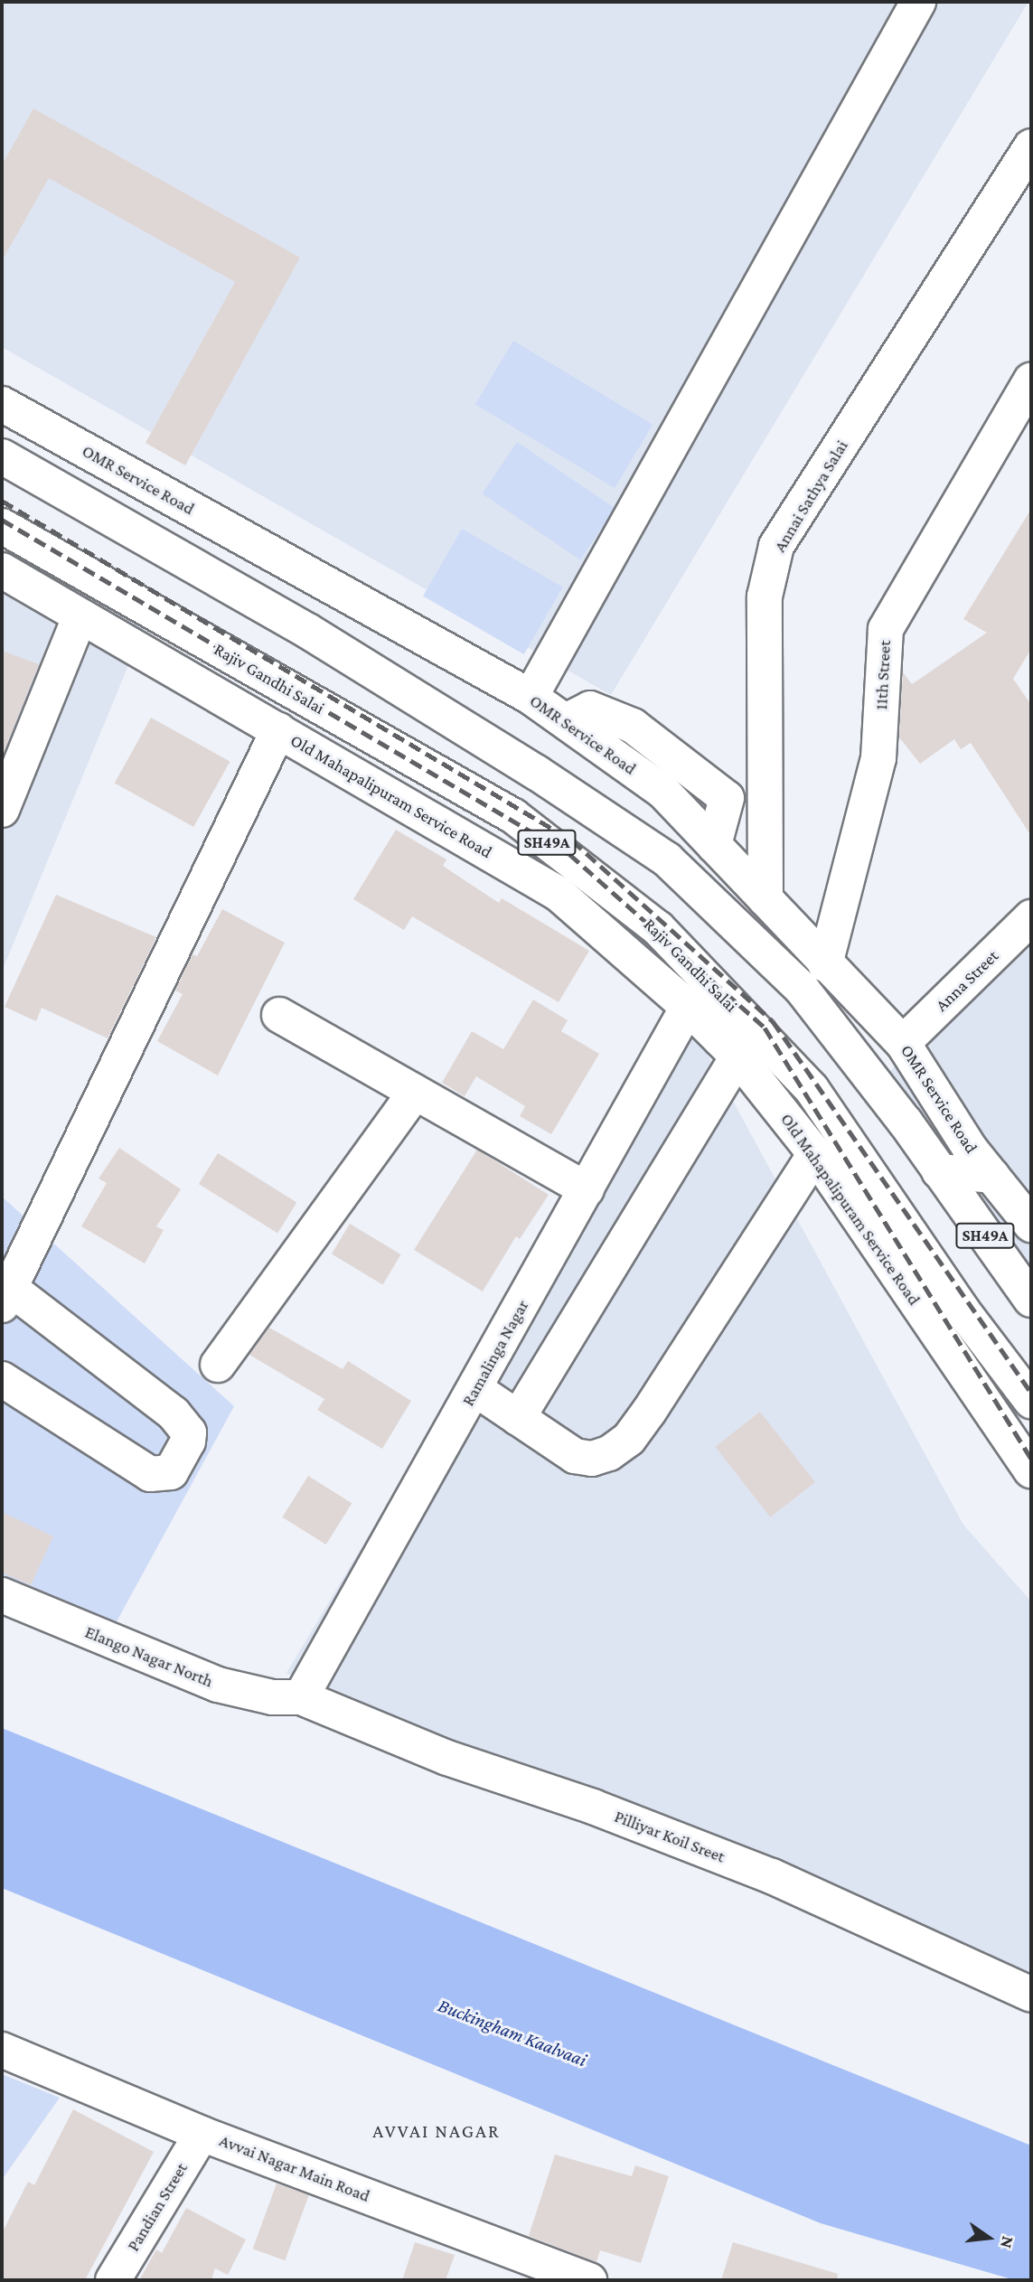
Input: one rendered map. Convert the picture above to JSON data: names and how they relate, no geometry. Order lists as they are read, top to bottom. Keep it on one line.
{"streets":{"street":["OMR Service Road","Annai Sathya Salai","11th Street","Rajiv Gandhi Salai","Old Mahapalipuram Service Road","SH49A","Anna Street","Ramalinga Nagar","Elango Nagar North","Pilliyar Koil Sreet","Avvai Nagar Main Road","Pandian Street"]},"crossings":[["OMR Service Road","Annai Sathya Salai"],["OMR Service Road","11th Street"],["OMR Service Road","Anna Street"],["Rajiv Gandhi Salai","Old Mahapalipuram Service Road"],["Rajiv Gandhi Salai","Ramalinga Nagar"],["Old Mahapalipuram Service Road","Ramalinga Nagar"],["Ramalinga Nagar","Elango Nagar North"],["Ramalinga Nagar","Pilliyar Koil Sreet"],["Elango Nagar North","Pilliyar Koil Sreet"],["Avvai Nagar Main Road","Pandian Street"]],"districts":["AVVAI NAGAR"],"water":["Buckingham Kaalvaai"],"north":"right"}
